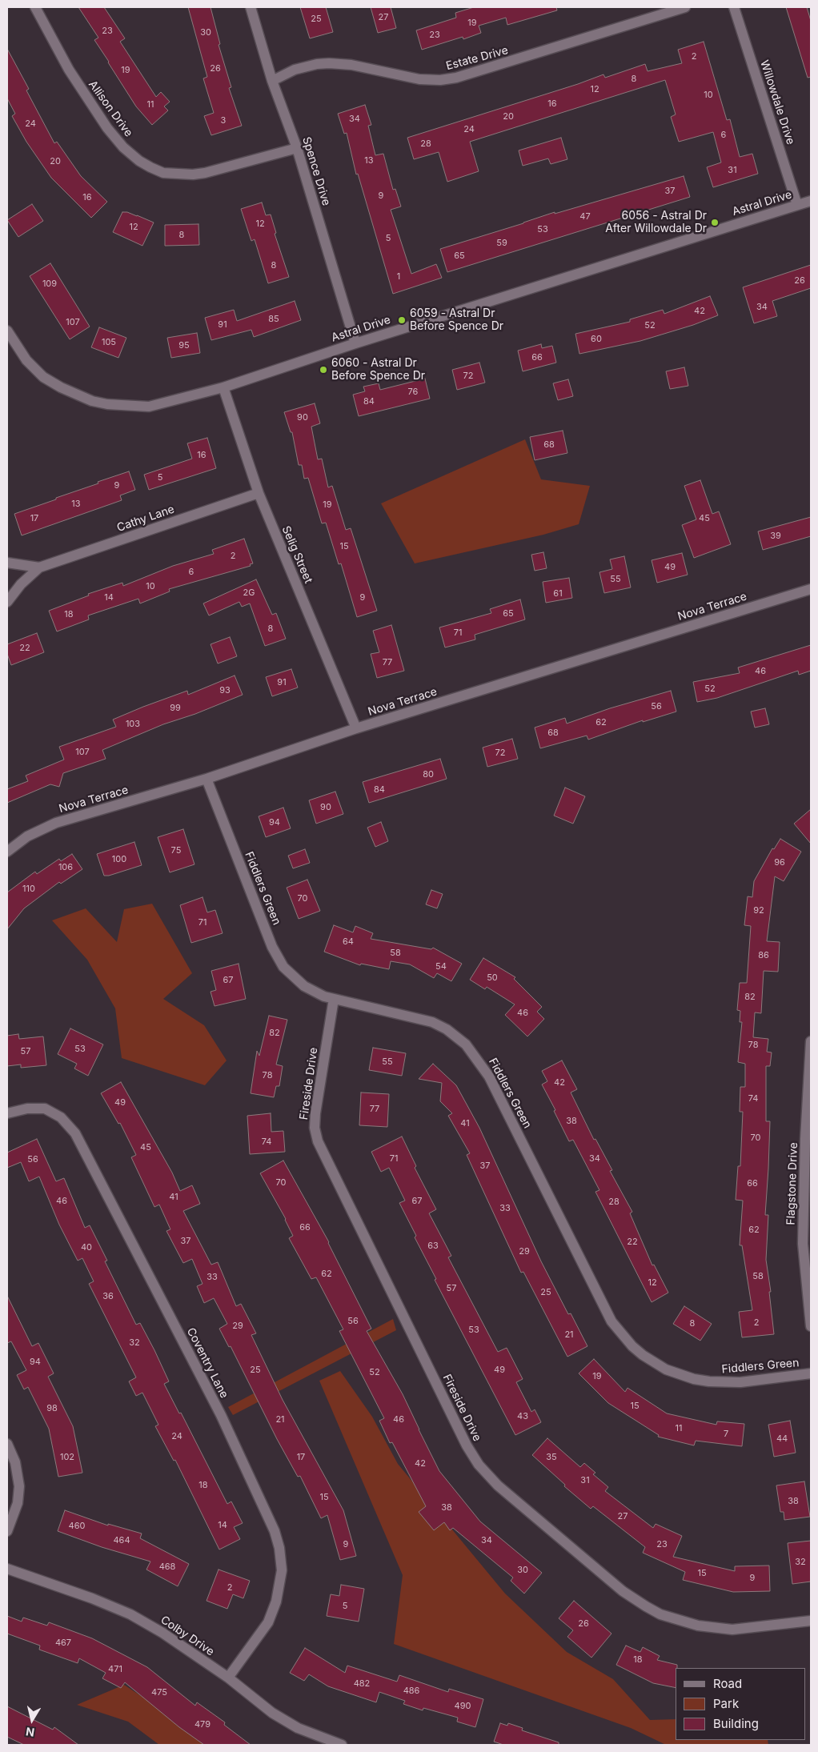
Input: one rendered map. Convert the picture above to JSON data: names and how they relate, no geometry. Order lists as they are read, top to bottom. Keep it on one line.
{"streets":{"street":["Estate Drive","Willowdale Drive","Allison Drive","Spence Drive","Astral Drive","Cathy Lane","Selig Street","Nova Terrace","Fiddlers Green","Fireside Drive","Flagstone Drive","Coventry Lane","Colby Drive"]},"crossings":[["Estate Drive","Spence Drive"],["Willowdale Drive","Astral Drive"],["Allison Drive","Spence Drive"],["Spence Drive","Astral Drive"],["Astral Drive","Selig Street"],["Cathy Lane","Selig Street"],["Selig Street","Nova Terrace"],["Nova Terrace","Fiddlers Green"],["Fiddlers Green","Fireside Drive"],["Coventry Lane","Colby Drive"]],"places":["6056 - Astral Dr After Willowdale Dr","6059 - Astral Dr Before Spence Dr","6060 - Astral Dr Before Spence Dr"],"house_numbers":["27","25","19","23","30","23","2","26","19","8","12","10","16","11","20","34","3","24","24","6","28","13","20","31","37","9","16","47","12","12","53","8","5","59","65","8","1","26","109","34","42","85","107","91","52","60","105","95","66","72","76","84","90","68","16","5","9","13","19","17","45","39","15","2","49","6","55","10","2G","61","14","9","65","18","8","71","22","77","46","91","52","93","56","99","62","103","68","107","72","80","84","90","94","75","100","96","106","110","70","92","71","64","58","86","54","50","67","82","46","82","78","53","57","55","78","42","74","49","77","38","41","70","74","45","71","34","56","37","70","66","41","46","67","28","33","66","62","37","22","63","40","29","62","58","33","12","57","25","36","56","2","8","29","53","21","32","94","25","49","52","19","15","98","43","21","46","11","7","24","44","102","17","35","42","31","18","15","38","38","27","14","460","464","34","9","23","32","468","30","15","9","2","5","26","467","18","471","482","486","475","490","479"],"legend":["Road","Park","Building"],"north":"bottom"}
